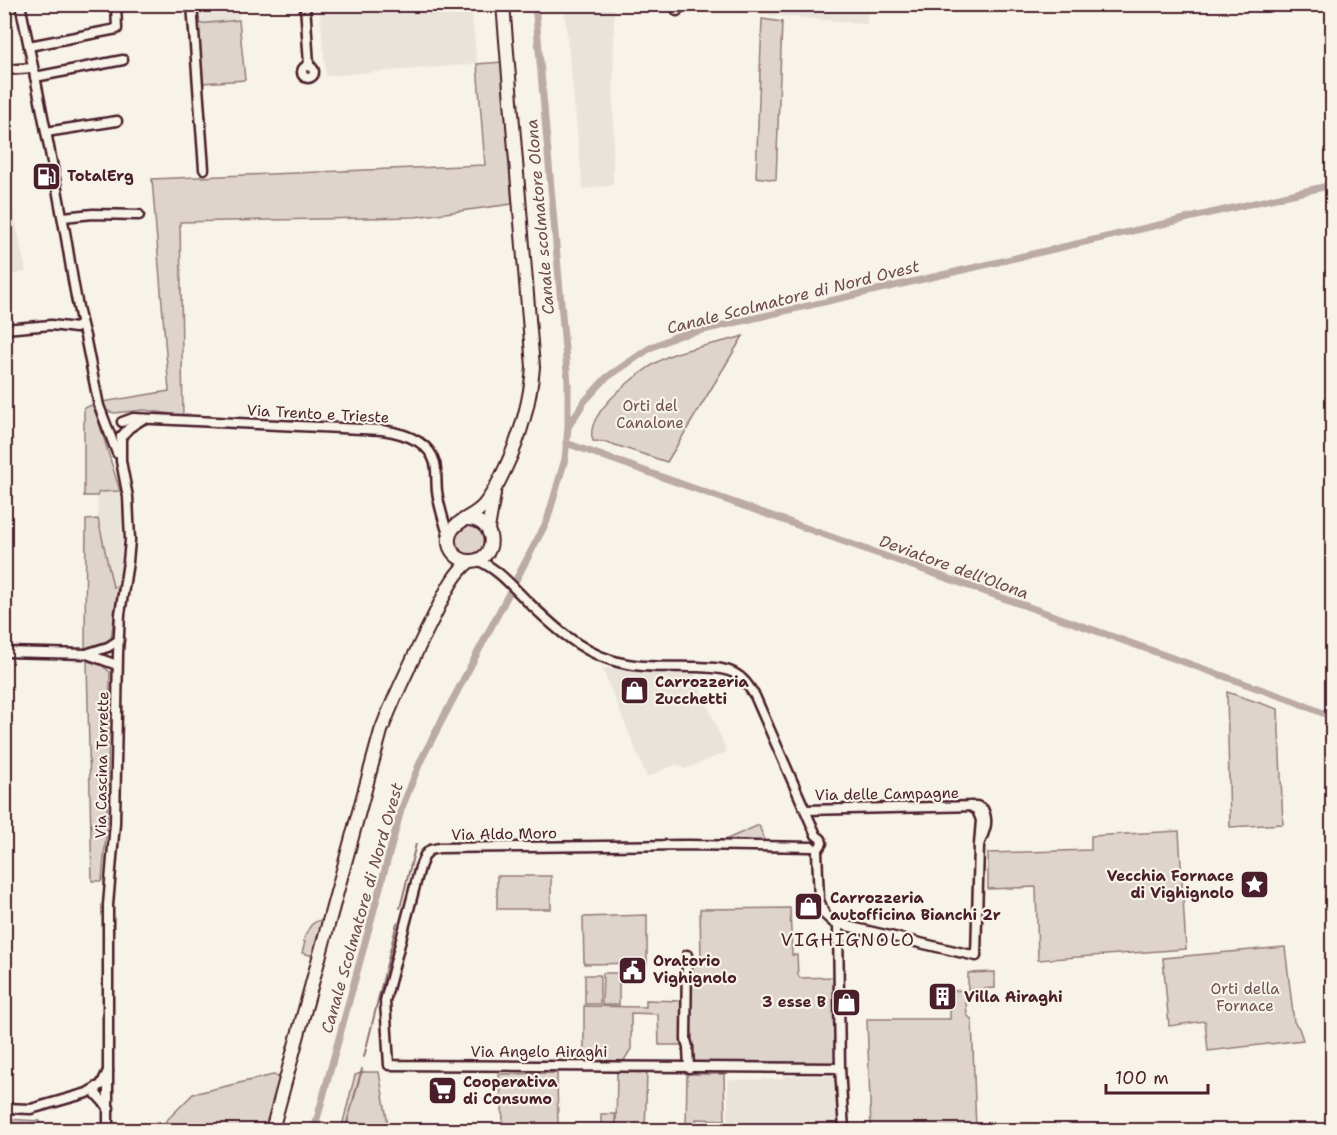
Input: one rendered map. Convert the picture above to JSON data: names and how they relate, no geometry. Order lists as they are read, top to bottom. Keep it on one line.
{"streets":{"street":["Via Trento e Trieste","Via Cascina Torrette","Via delle Campagne","Via Aldo Moro","Via Angelo Airaghi"]},"crossings":[["Via Trento e Trieste","Via Cascina Torrette"],["Via Aldo Moro","Via Angelo Airaghi"]],"districts":["VIGHIGNOLO"],"water":["Canale scolmatore Olona","Canale Scolmatore di Nord Ovest","Deviatore dell'Olona"],"parks":["Orti del Canalone","Orti della Fornace"],"places":{"fuel station":["TotalErg"],"shop":["Carrozzeria Zucchetti","Carrozzeria autofficina Bianchi 2r","3 esse B"],"place":["Vecchia Fornace di Vighignolo"],"public building":["Oratorio Vighignolo"],"building":["Villa Airaghi"],"supermarket":["Cooperativa di Consumo"]},"scale_bar":"100 m"}
